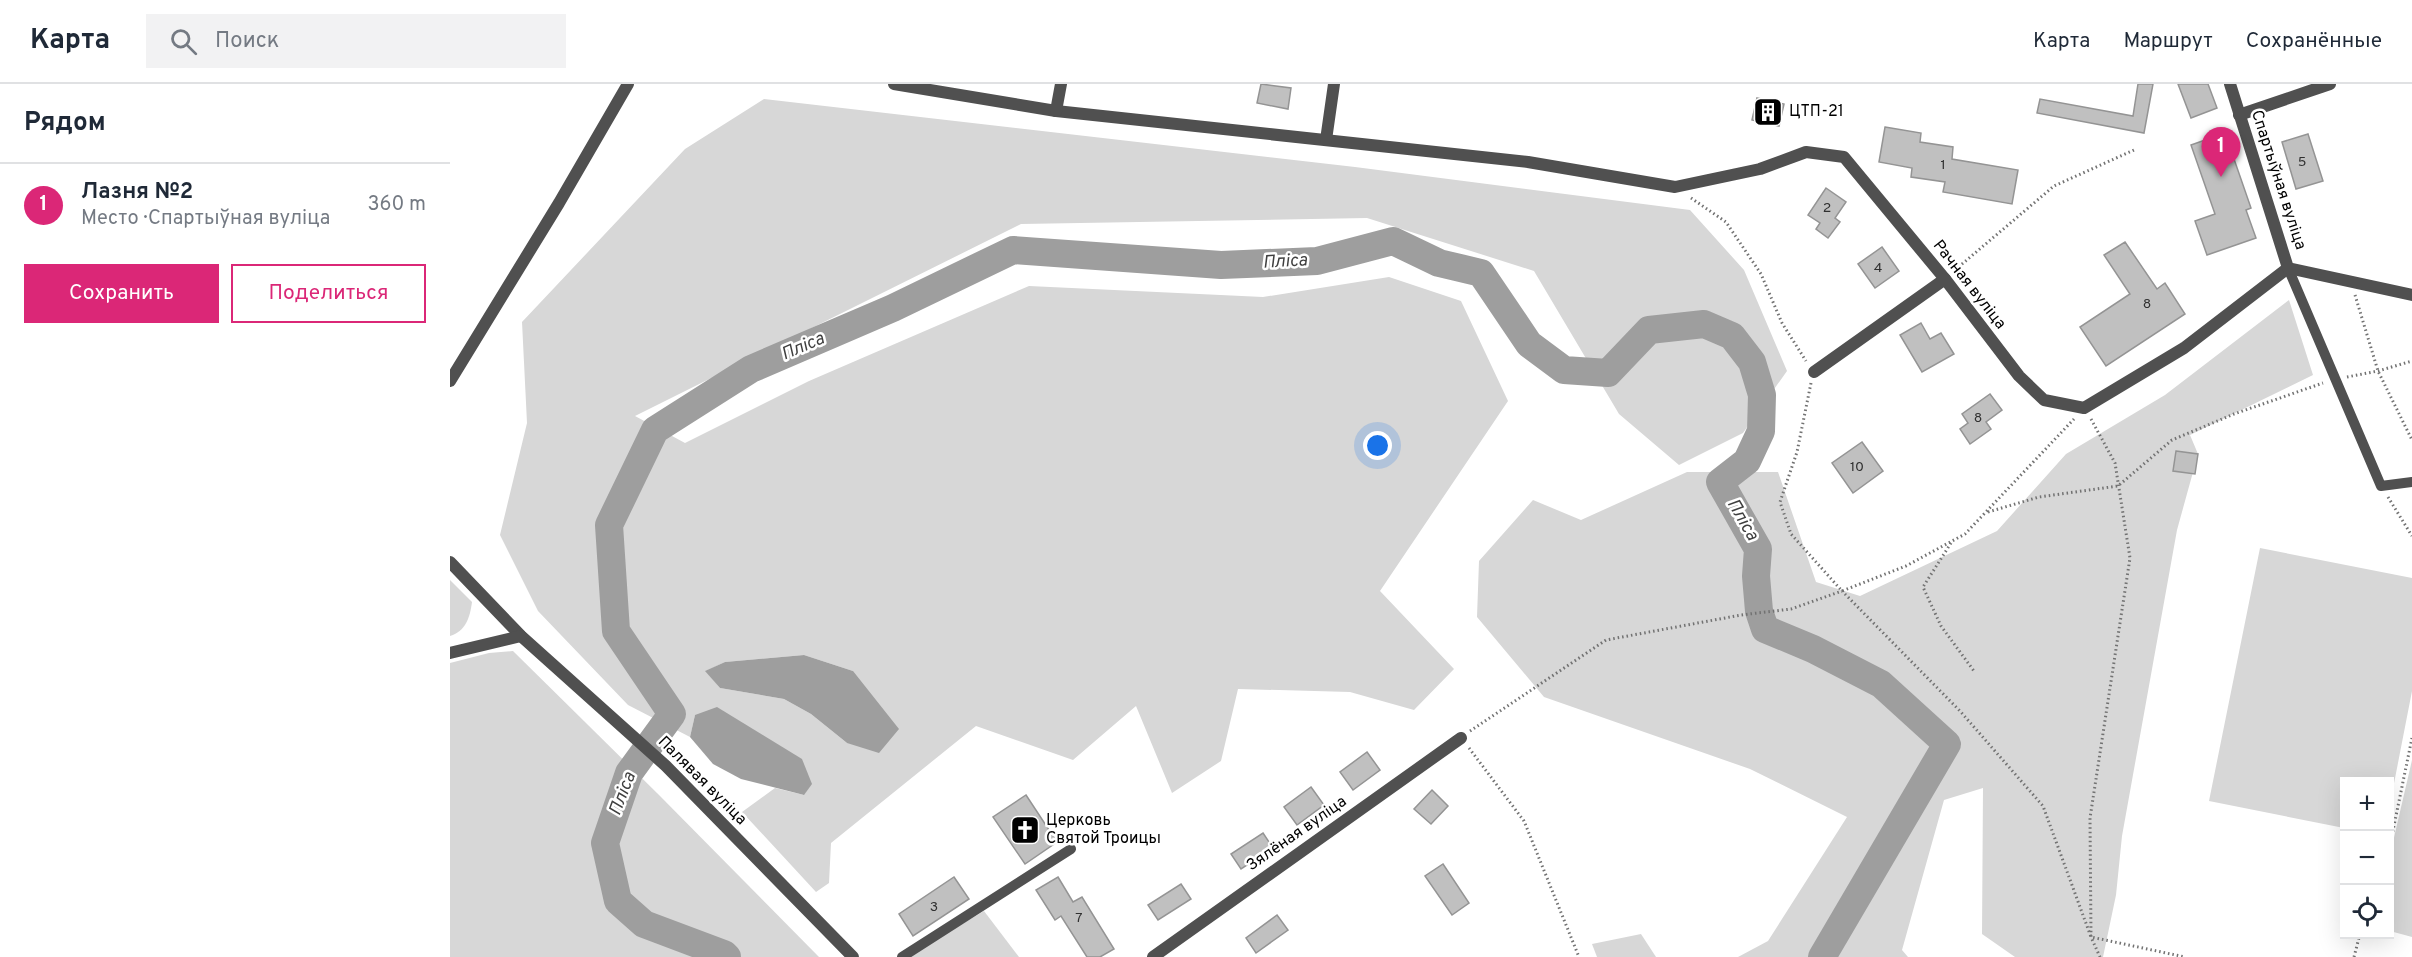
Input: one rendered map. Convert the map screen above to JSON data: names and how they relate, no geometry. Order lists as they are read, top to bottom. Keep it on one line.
{"streets":{"street":["Спартыўная вуліца","Рачная вуліца","Палявая вуліца","Зялёная вуліца"]},"water":["Пліса"],"places":{"building":["ЦТП-21"],"church":["Церковь Святой Троицы"]},"house_numbers":["5","1","2","4","8","8","10","3","7"],"page":{"header":"Карта","search":"Поиск","nav":["Карта","Маршрут","Сохранённые"],"heading":"Рядом","pins":"1","list":[{"mark":"1","name":"Лазня №2","note":"Место · Спартыўная вуліца","value":"360 m"}],"buttons":["Сохранить","Поделиться"],"map_buttons":["+","−"]}}
